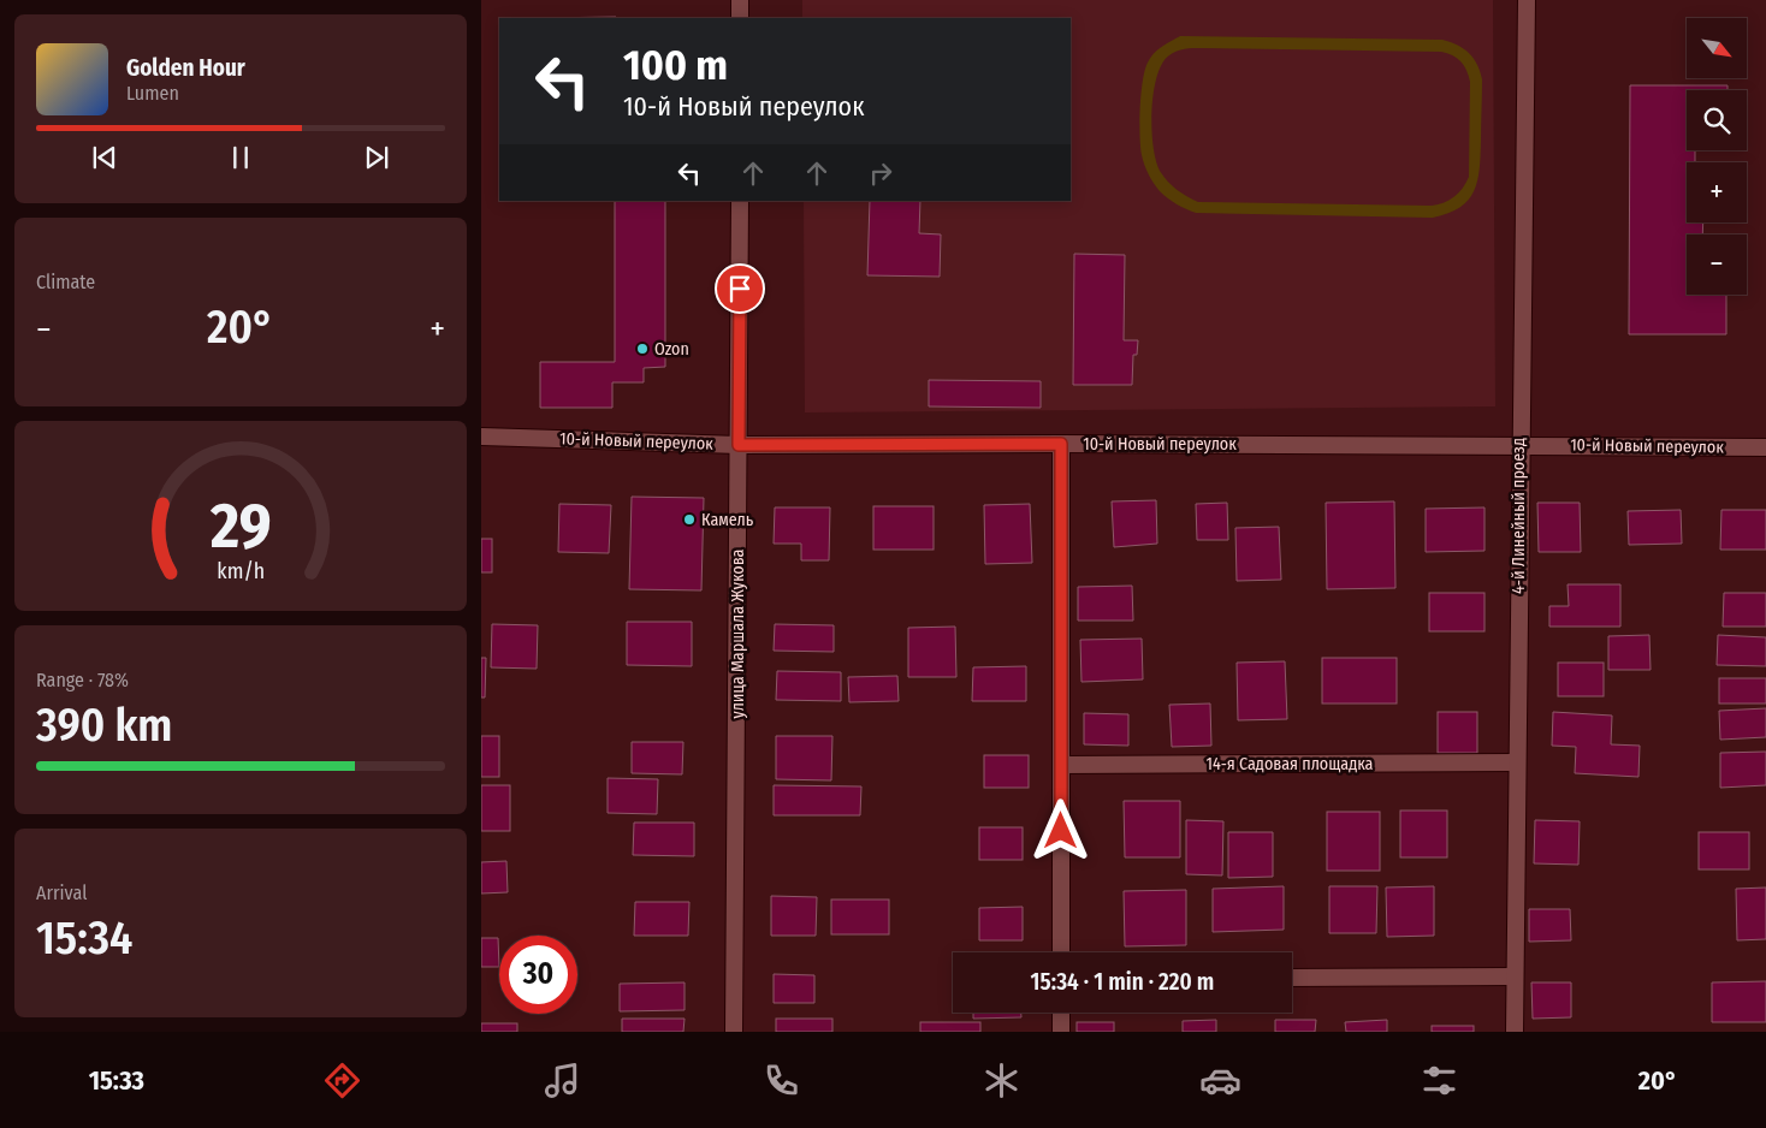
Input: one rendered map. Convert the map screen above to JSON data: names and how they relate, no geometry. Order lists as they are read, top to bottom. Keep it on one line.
{"streets":{"street":["10-й Новый переулок","4-й Линейный проезд","улица Маршала Жукова","14-я Садовая площадка"]},"crossings":[["10-й Новый переулок","4-й Линейный проезд"],["10-й Новый переулок","улица Маршала Жукова"],["4-й Линейный проезд","14-я Садовая площадка"]],"places":["Ozon","Камель"],"north":"bottom right","page":{"map_buttons":["+","−"],"turn":["100 m","10-й Новый переулок"],"song":["Golden Hour","Lumen"],"tile":["Climate",["Range · 78%","390 km"],["Arrival","15:34"]],"heat":["−","20°","+"],"limit":"30","trip":"15:34 · 1 min · 220 m","tabs":["15:33","20°"],"gauge":["29","km/h"]}}
